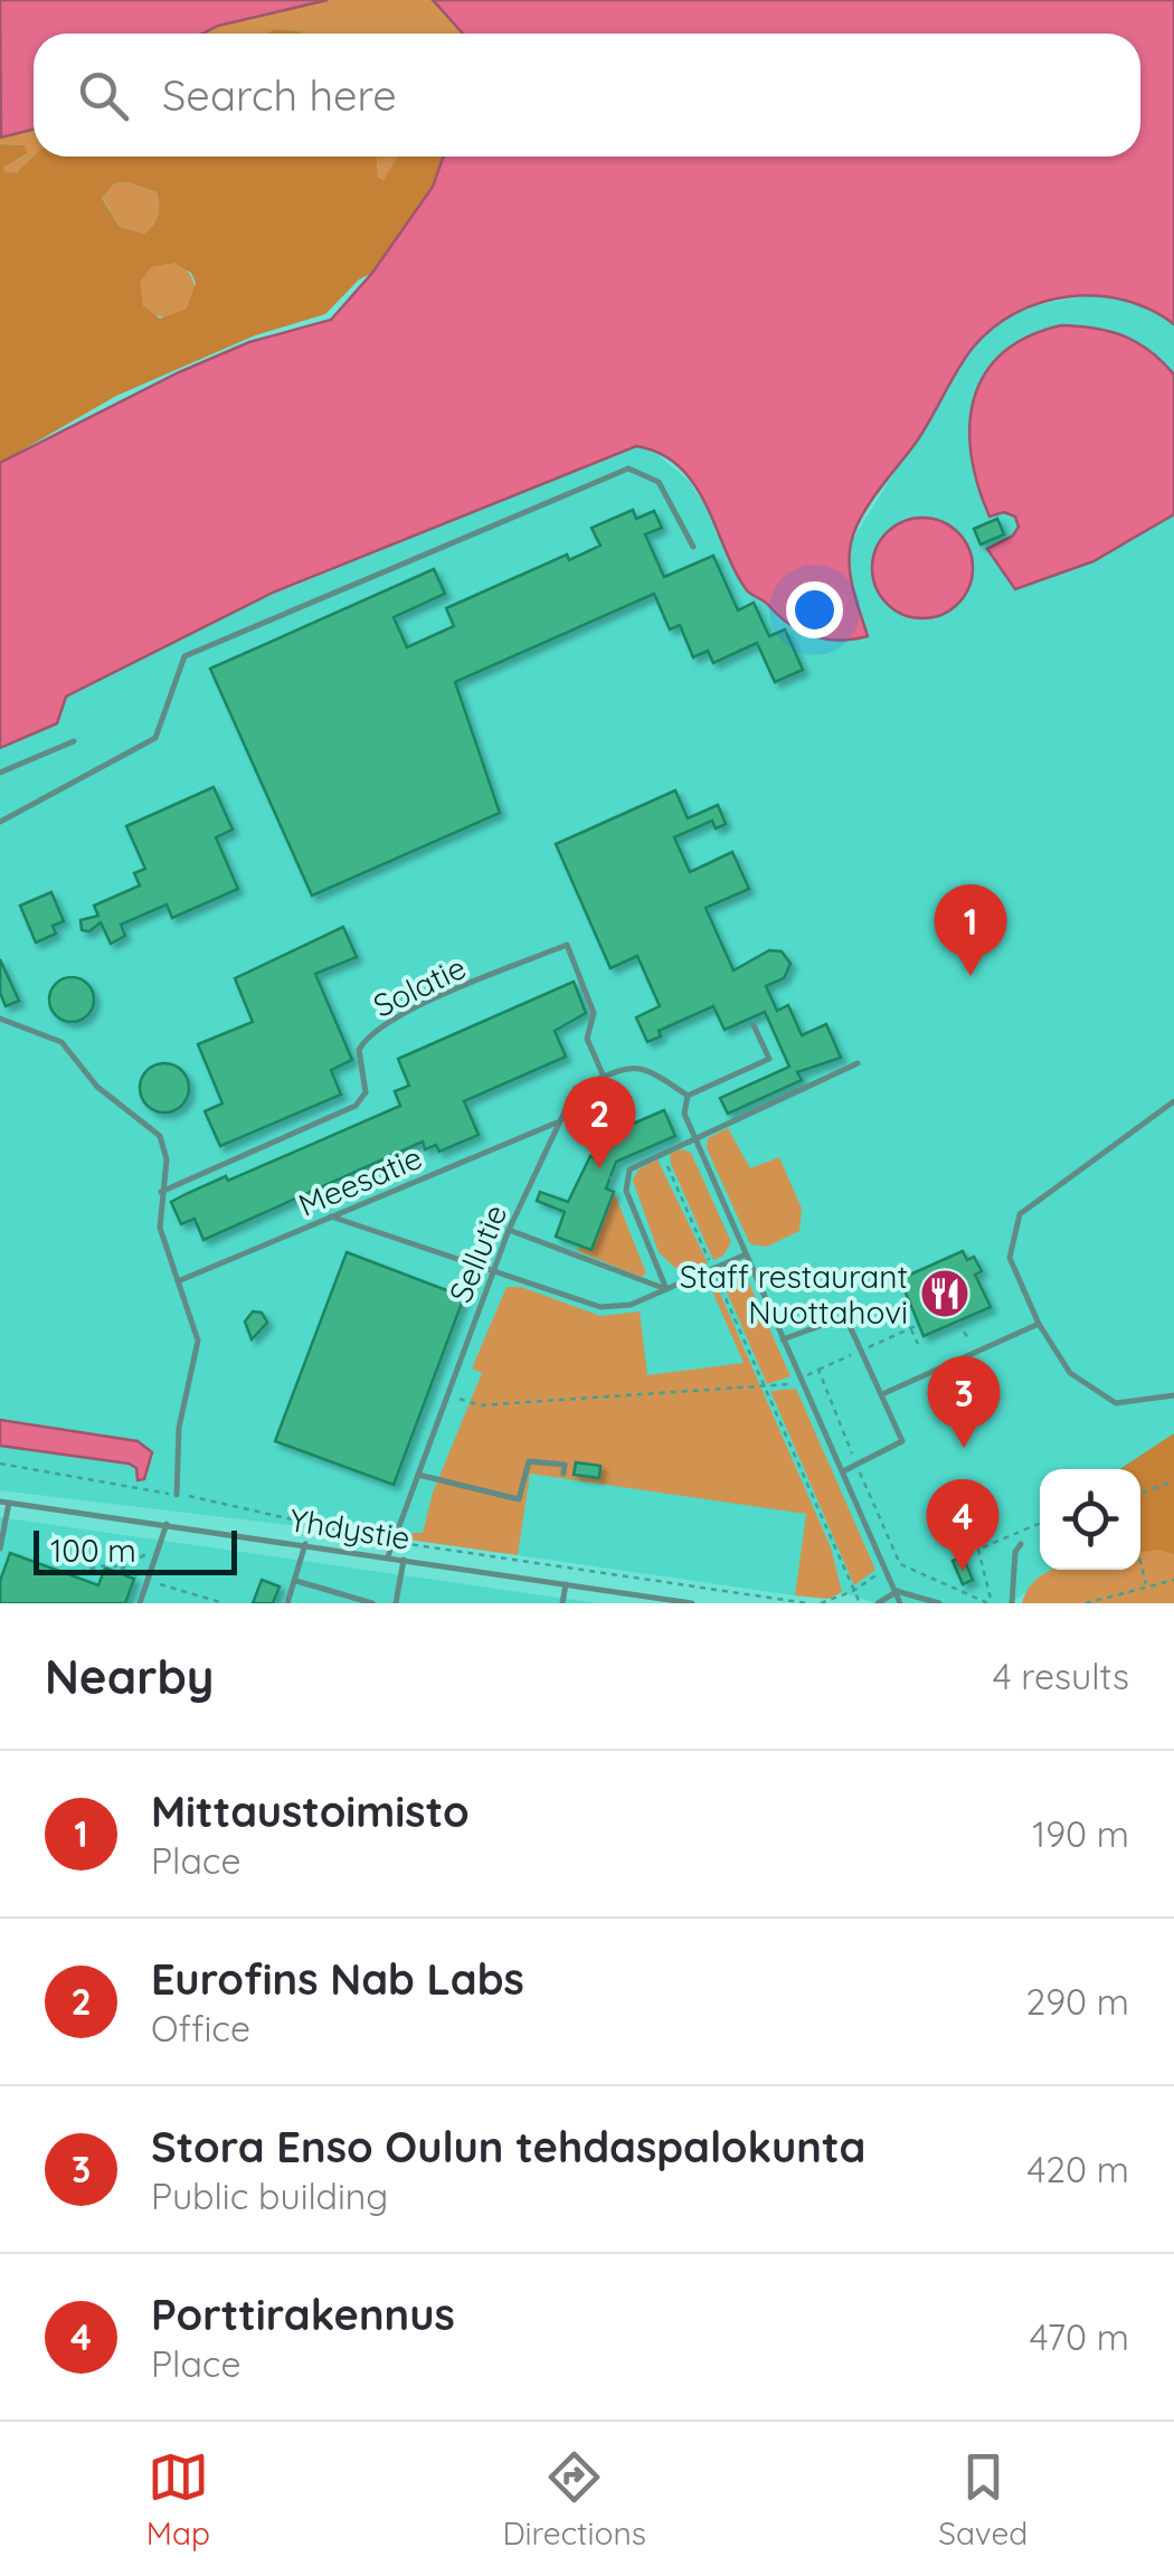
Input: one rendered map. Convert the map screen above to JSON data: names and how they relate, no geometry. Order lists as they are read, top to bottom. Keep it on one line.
{"streets":{"lane":["Solatie","Meesatie","Sellutie","Yhdystie"]},"crossings":[["Solatie","Sellutie"],["Meesatie","Sellutie"],["Sellutie","Yhdystie"]],"places":{"restaurant":["Staff restaurant Nuottahovi"]},"scale_bar":"100 m","page":{"search":"Search here","pins":["1","2","3","4"],"scale":"100 m","heading":["Nearby","4 results"],"list":[{"mark":"1","name":"Mittaustoimisto","note":"Place","value":"190 m"},{"mark":"2","name":"Eurofins Nab Labs","note":"Office","value":"290 m"},{"mark":"3","name":"Stora Enso Oulun tehdaspalokunta","note":"Public building","value":"420 m"},{"mark":"4","name":"Porttirakennus","note":"Place","value":"470 m"}],"nav":["Map","Directions","Saved"]}}
